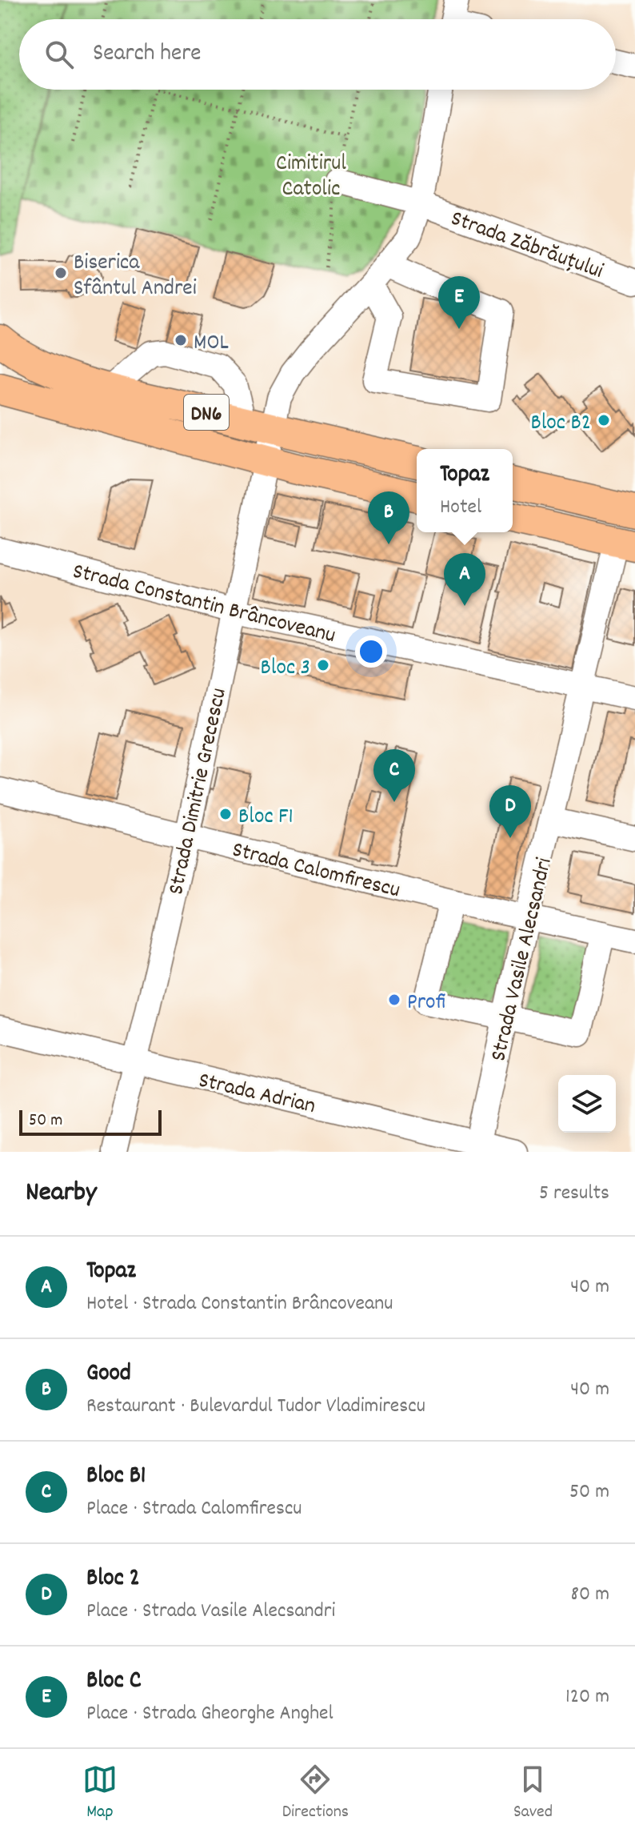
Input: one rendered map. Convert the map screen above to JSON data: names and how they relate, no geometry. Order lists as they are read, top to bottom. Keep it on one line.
{"streets":{"main road":["DN6"],"street":["Strada Zăbrăuțului","Strada Constantin Brâncoveanu","Strada Dimitrie Grecescu","Strada Calomfirescu","Strada Vasile Alecsandri","Strada Adrian"]},"crossings":[["Strada Zăbrăuțului","Strada Dimitrie Grecescu"],["DN6","Strada Dimitrie Grecescu"],["Strada Constantin Brâncoveanu","Strada Dimitrie Grecescu"],["Strada Constantin Brâncoveanu","Strada Vasile Alecsandri"],["Strada Dimitrie Grecescu","Strada Calomfirescu"],["Strada Dimitrie Grecescu","Strada Adrian"],["Strada Calomfirescu","Strada Vasile Alecsandri"],["Strada Vasile Alecsandri","Strada Adrian"]],"parks":["Cimitirul Catolic"],"places":["Biserica Sfântul Andrei","MOL","Bloc B2","Bloc 3","Bloc F1","Profi"],"scale_bar":"50 m","page":{"search":"Search here","pins":["E","B","A","C","D"],"popup":["Topaz","Hotel"],"scale":"50 m","heading":["Nearby","5 results"],"list":[{"mark":"A","name":"Topaz","note":"Hotel · Strada Constantin Brâncoveanu","value":"40 m"},{"mark":"B","name":"Good","note":"Restaurant · Bulevardul Tudor Vladimirescu","value":"40 m"},{"mark":"C","name":"Bloc B1","note":"Place · Strada Calomfirescu","value":"50 m"},{"mark":"D","name":"Bloc 2","note":"Place · Strada Vasile Alecsandri","value":"80 m"},{"mark":"E","name":"Bloc C","note":"Place · Strada Gheorghe Anghel","value":"120 m"}],"nav":["Map","Directions","Saved"]}}
